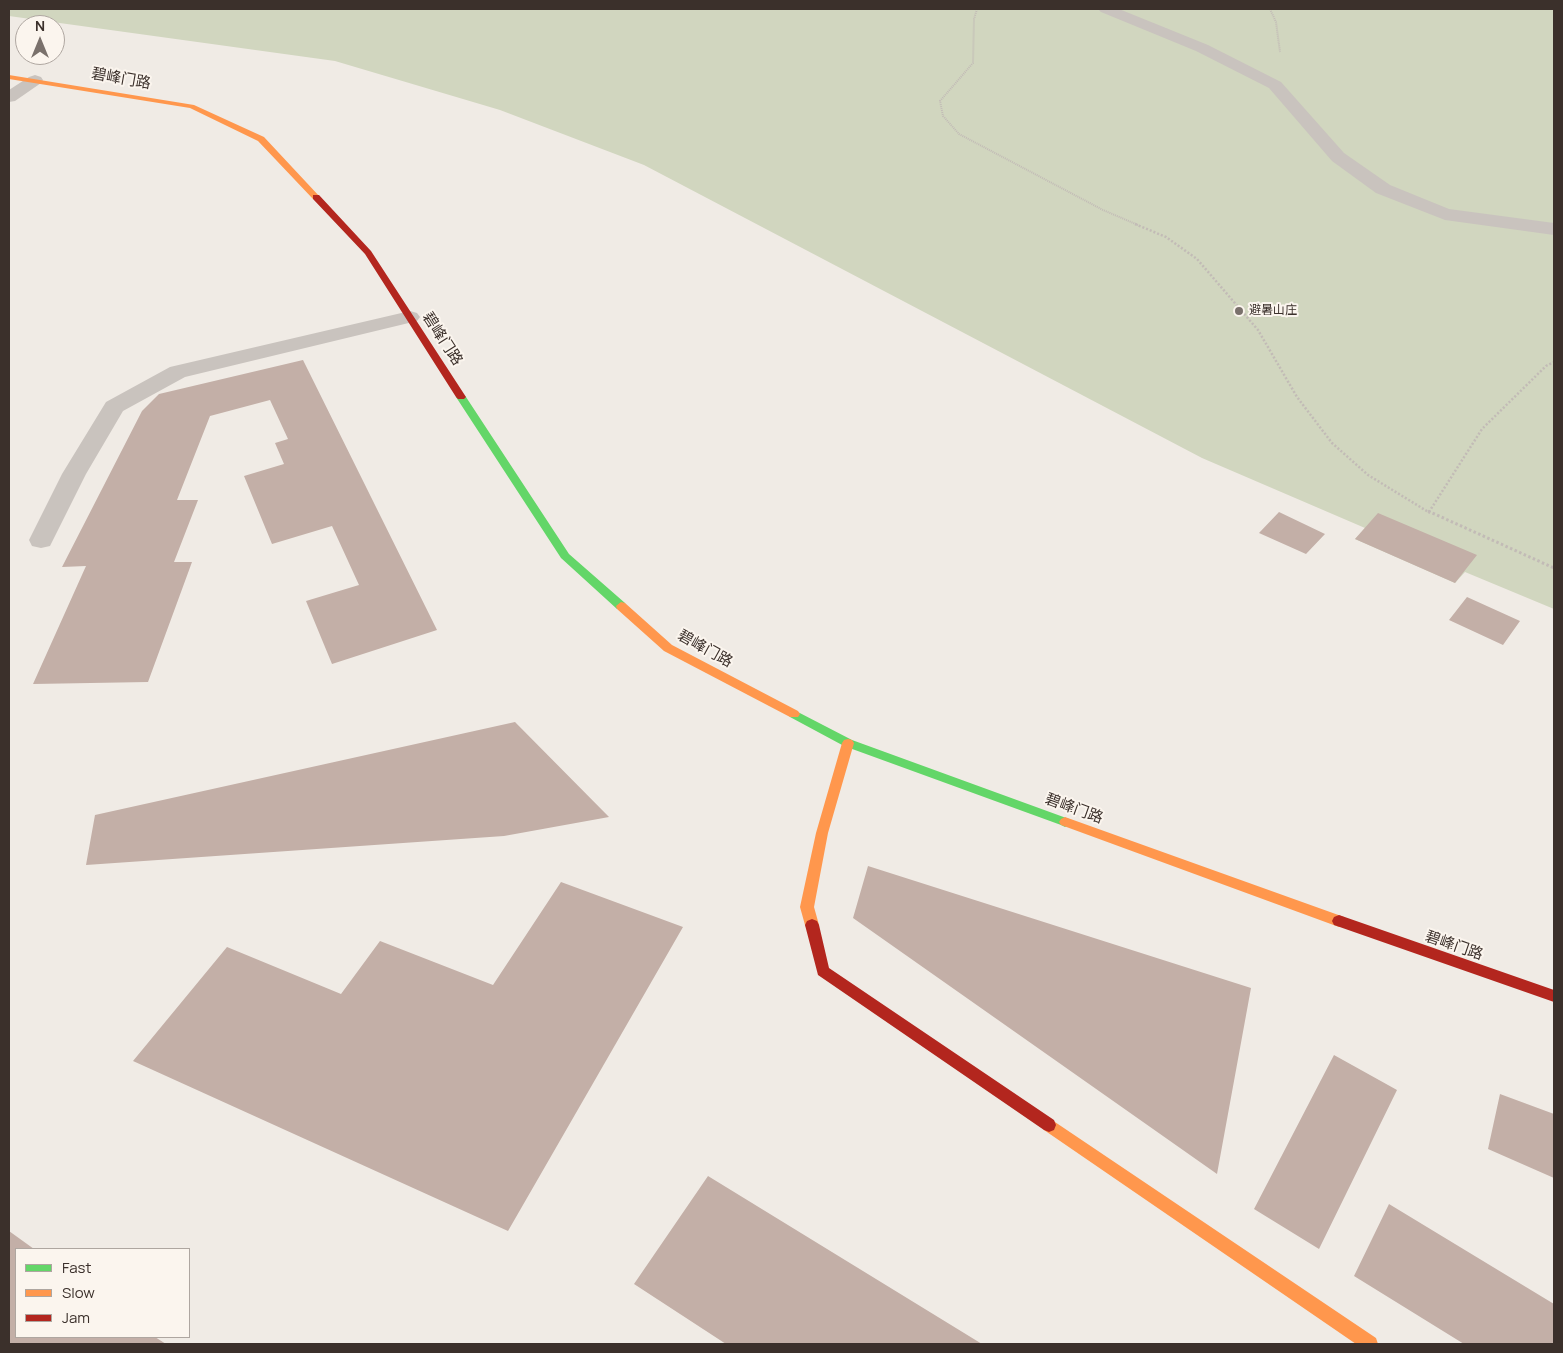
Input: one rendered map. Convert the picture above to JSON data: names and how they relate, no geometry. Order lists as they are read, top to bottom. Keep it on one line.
{"streets":{"street":["碧峰门路"]},"places":["避暑山庄"],"legend":["Fast","Slow","Jam"],"north":"top"}
